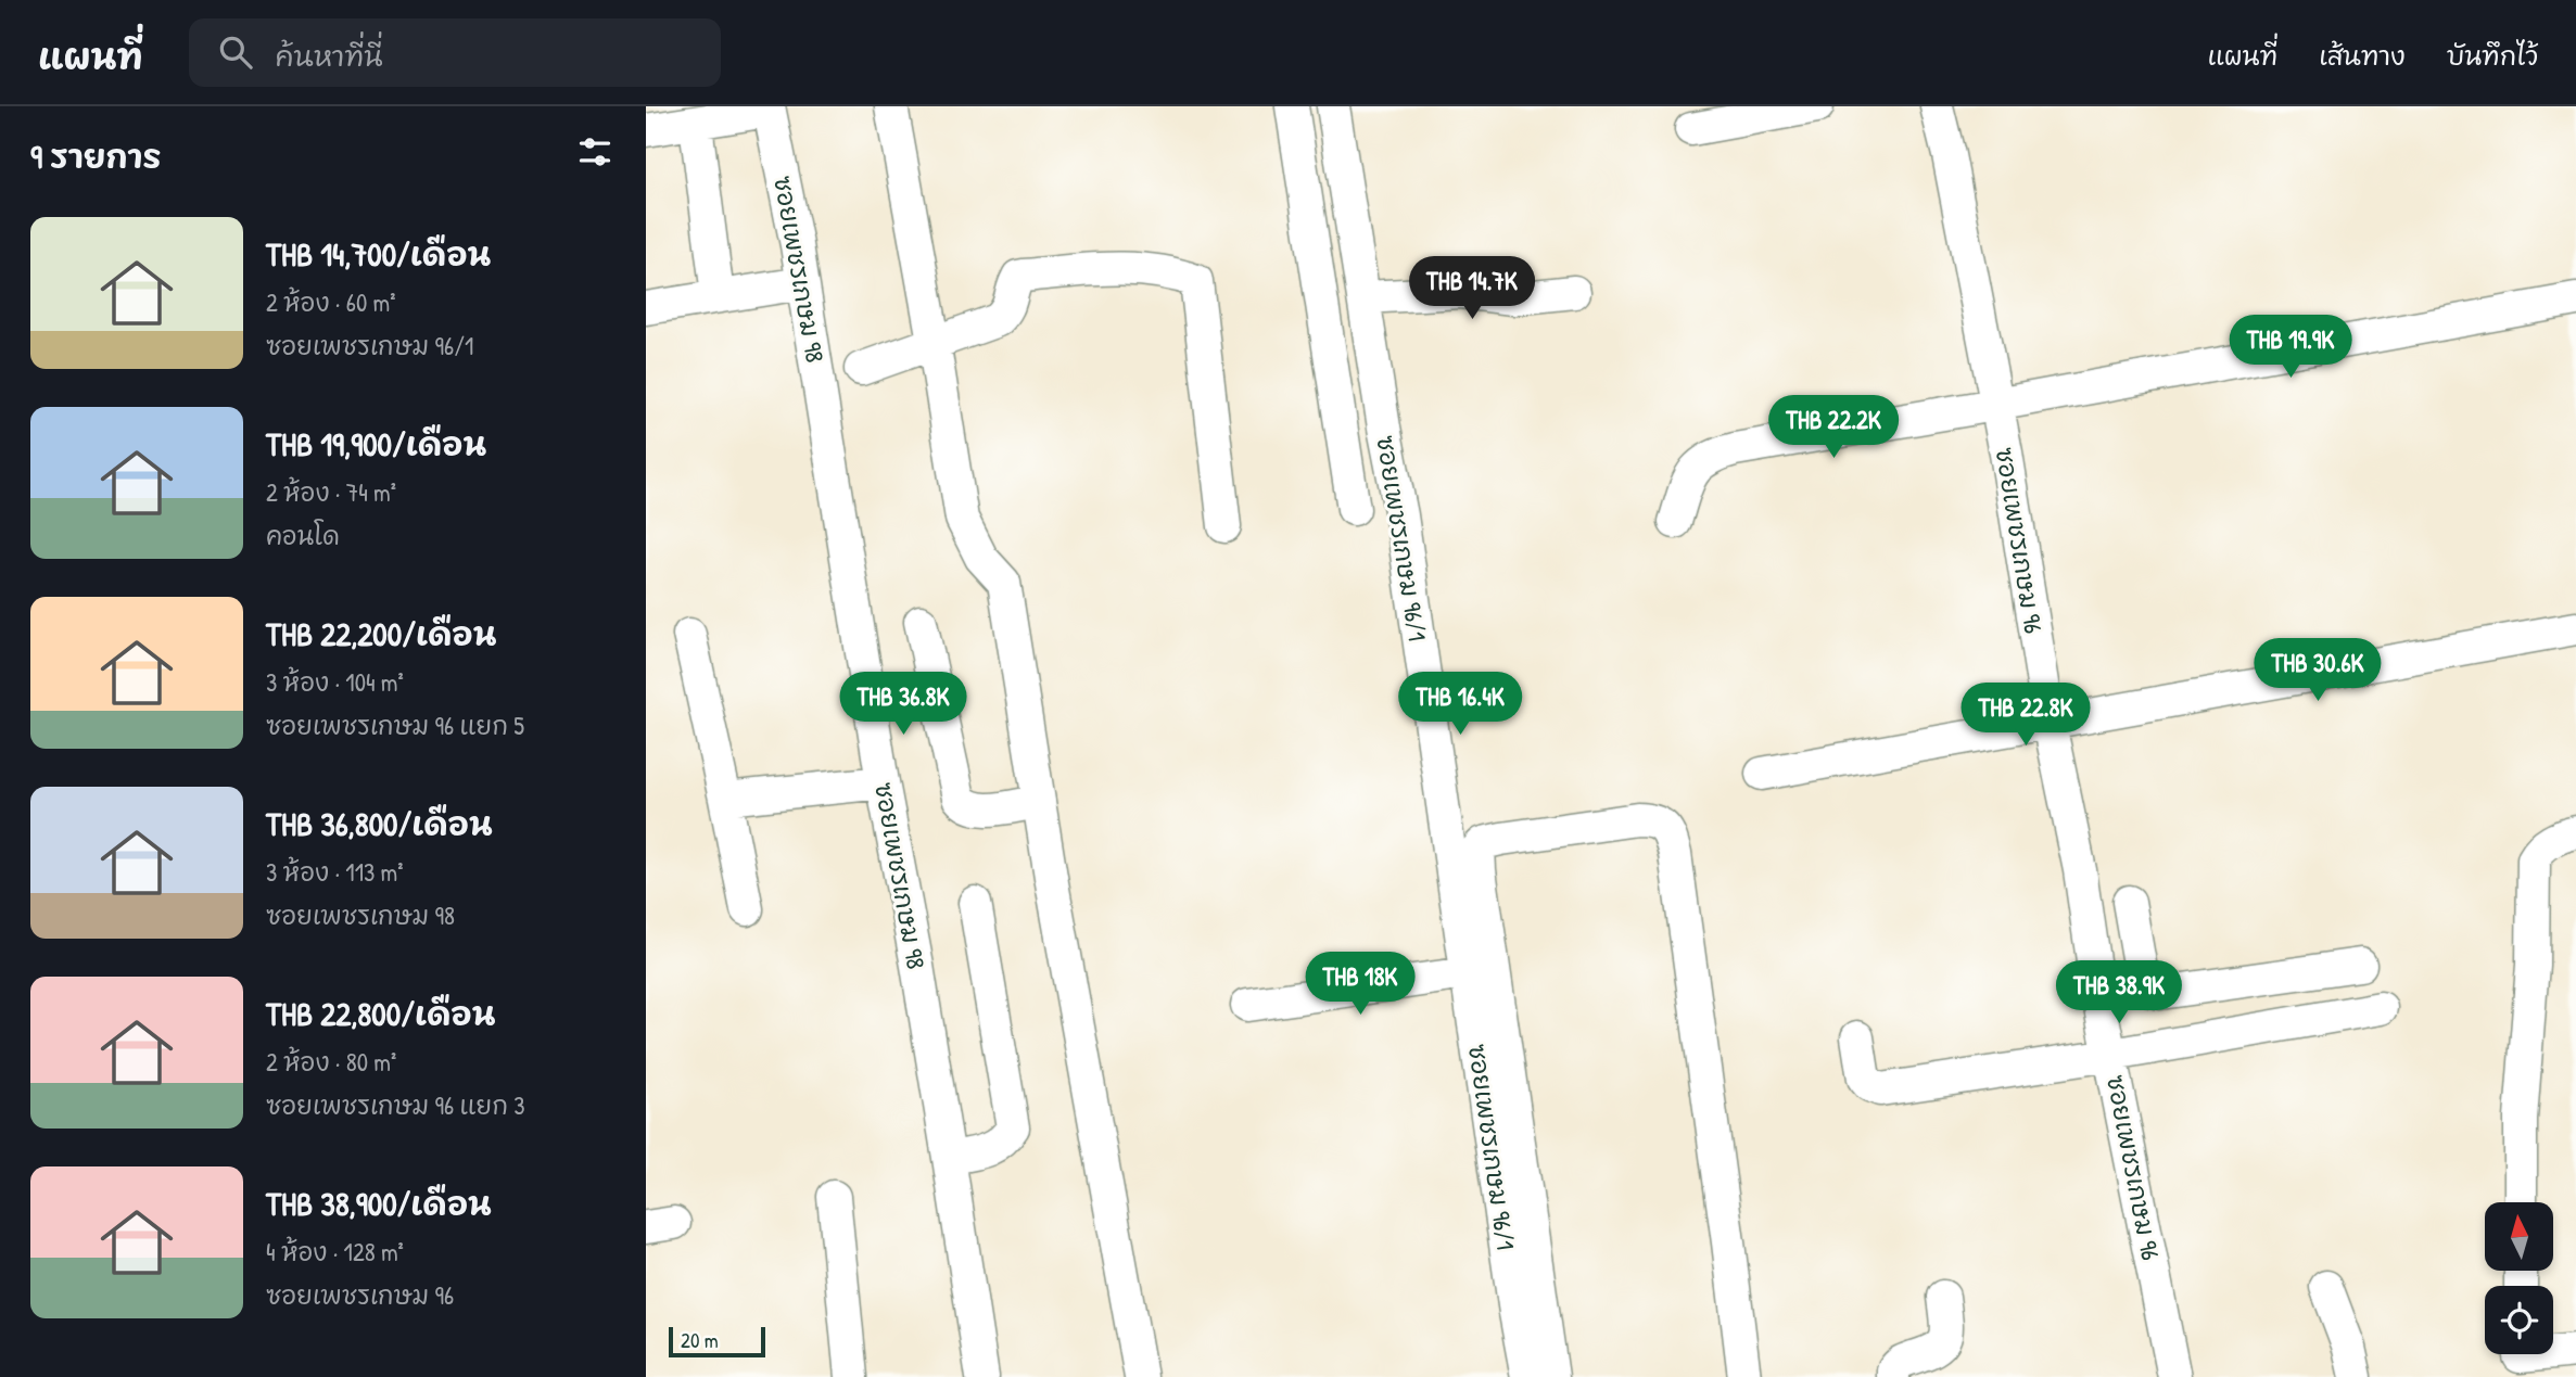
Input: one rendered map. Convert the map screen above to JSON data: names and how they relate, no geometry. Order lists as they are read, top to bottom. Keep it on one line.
{"streets":{"street":["ซอยเพชรเกษม 98","ซอยเพชรเกษม 96/1","ซอยเพชรเกษม 96"]},"scale_bar":"20 m","north":"top","page":{"header":"แผนที่","search":"ค้นหาที่นี่","nav":["แผนที่","เส้นทาง","บันทึกไว้"],"heading":"9 รายการ","list":[{"name":"THB 14,700/เดือน","note":"2 ห้อง · 60 m² · ซอยเพชรเกษม 96/1"},{"name":"THB 19,900/เดือน","note":"2 ห้อง · 74 m² · คอนโด"},{"name":"THB 22,200/เดือน","note":"3 ห้อง · 104 m² · ซอยเพชรเกษม 96 แยก 5"},{"name":"THB 36,800/เดือน","note":"3 ห้อง · 113 m² · ซอยเพชรเกษม 98"},{"name":"THB 22,800/เดือน","note":"2 ห้อง · 80 m² · ซอยเพชรเกษม 96 แยก 3"},{"name":"THB 38,900/เดือน","note":"4 ห้อง · 128 m² · ซอยเพชรเกษม 96"}],"price":["THB 14.7K","THB 19.9K","THB 22.2K","THB 30.6K","THB 36.8K","THB 16.4K","THB 22.8K","THB 18K","THB 38.9K"],"scale":"20 m"}}
